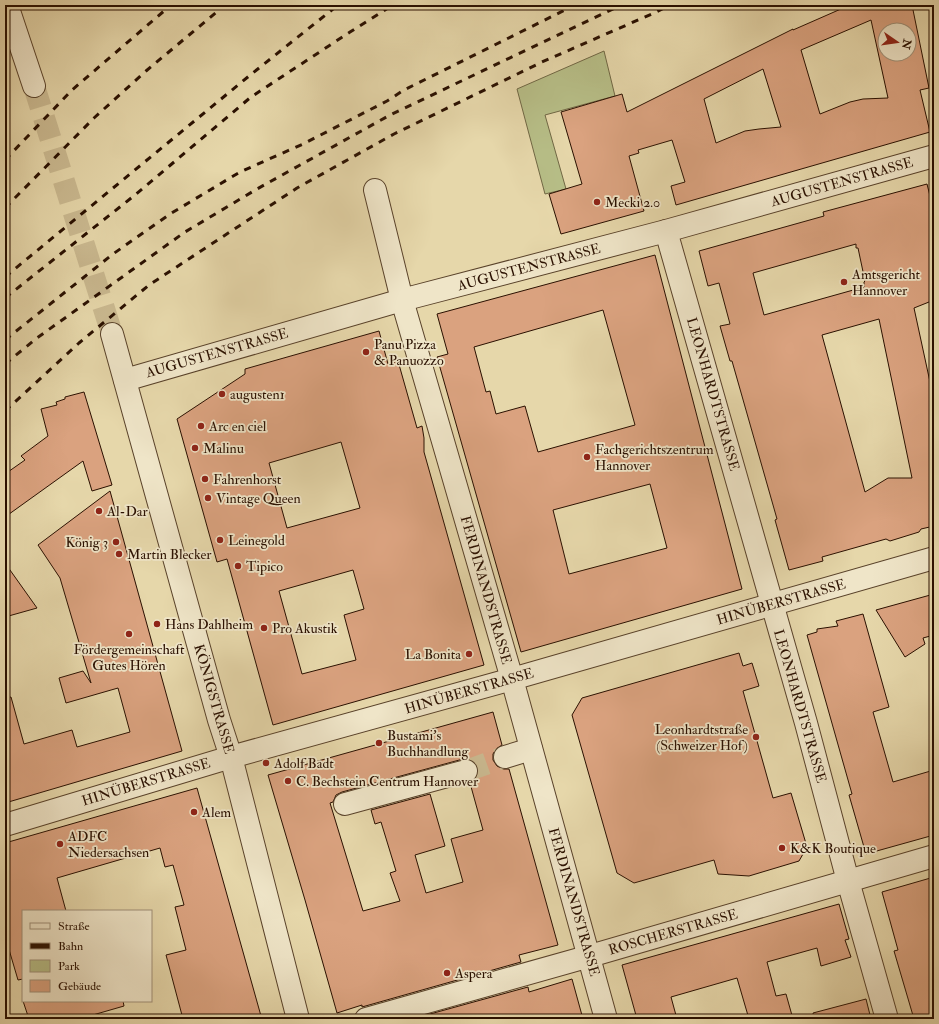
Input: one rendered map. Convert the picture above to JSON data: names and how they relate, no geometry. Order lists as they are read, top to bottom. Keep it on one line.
{"streets":{"street":["AUGUSTENSTRASSE","LEONHARDTSTRASSE","FERDINANDSTRASSE","HINÜBERSTRASSE","KÖNIGSTRASSE","ROSCHERSTRASSE"]},"crossings":[["AUGUSTENSTRASSE","LEONHARDTSTRASSE"],["AUGUSTENSTRASSE","FERDINANDSTRASSE"],["AUGUSTENSTRASSE","KÖNIGSTRASSE"],["LEONHARDTSTRASSE","HINÜBERSTRASSE"],["LEONHARDTSTRASSE","ROSCHERSTRASSE"],["FERDINANDSTRASSE","HINÜBERSTRASSE"],["FERDINANDSTRASSE","ROSCHERSTRASSE"],["HINÜBERSTRASSE","KÖNIGSTRASSE"]],"places":["Mecki 2.0","Amtsgericht Hannover","Panu Pizza & Panuozzo","augusten1","Arc en ciel","Malinu","Fachgerichtszentrum Hannover","Fahrenhorst","Vintage Queen","Al-Dar","Leinegold","König 3","Martin Blecker","Tipico","Hans Dahlheim","Pro Akustik","Fördergemeinschaft Gutes Hören","La Bonita","Leonhardtstraße (Schweizer Hof)","Bustami's Buchhandlung","Adolf Badt","C. Bechstein Centrum Hannover","Alem","ADFC Niedersachsen","K&K Boutique","Aspera"],"legend":["Straße","Bahn","Park","Gebäude"],"north":"right"}
